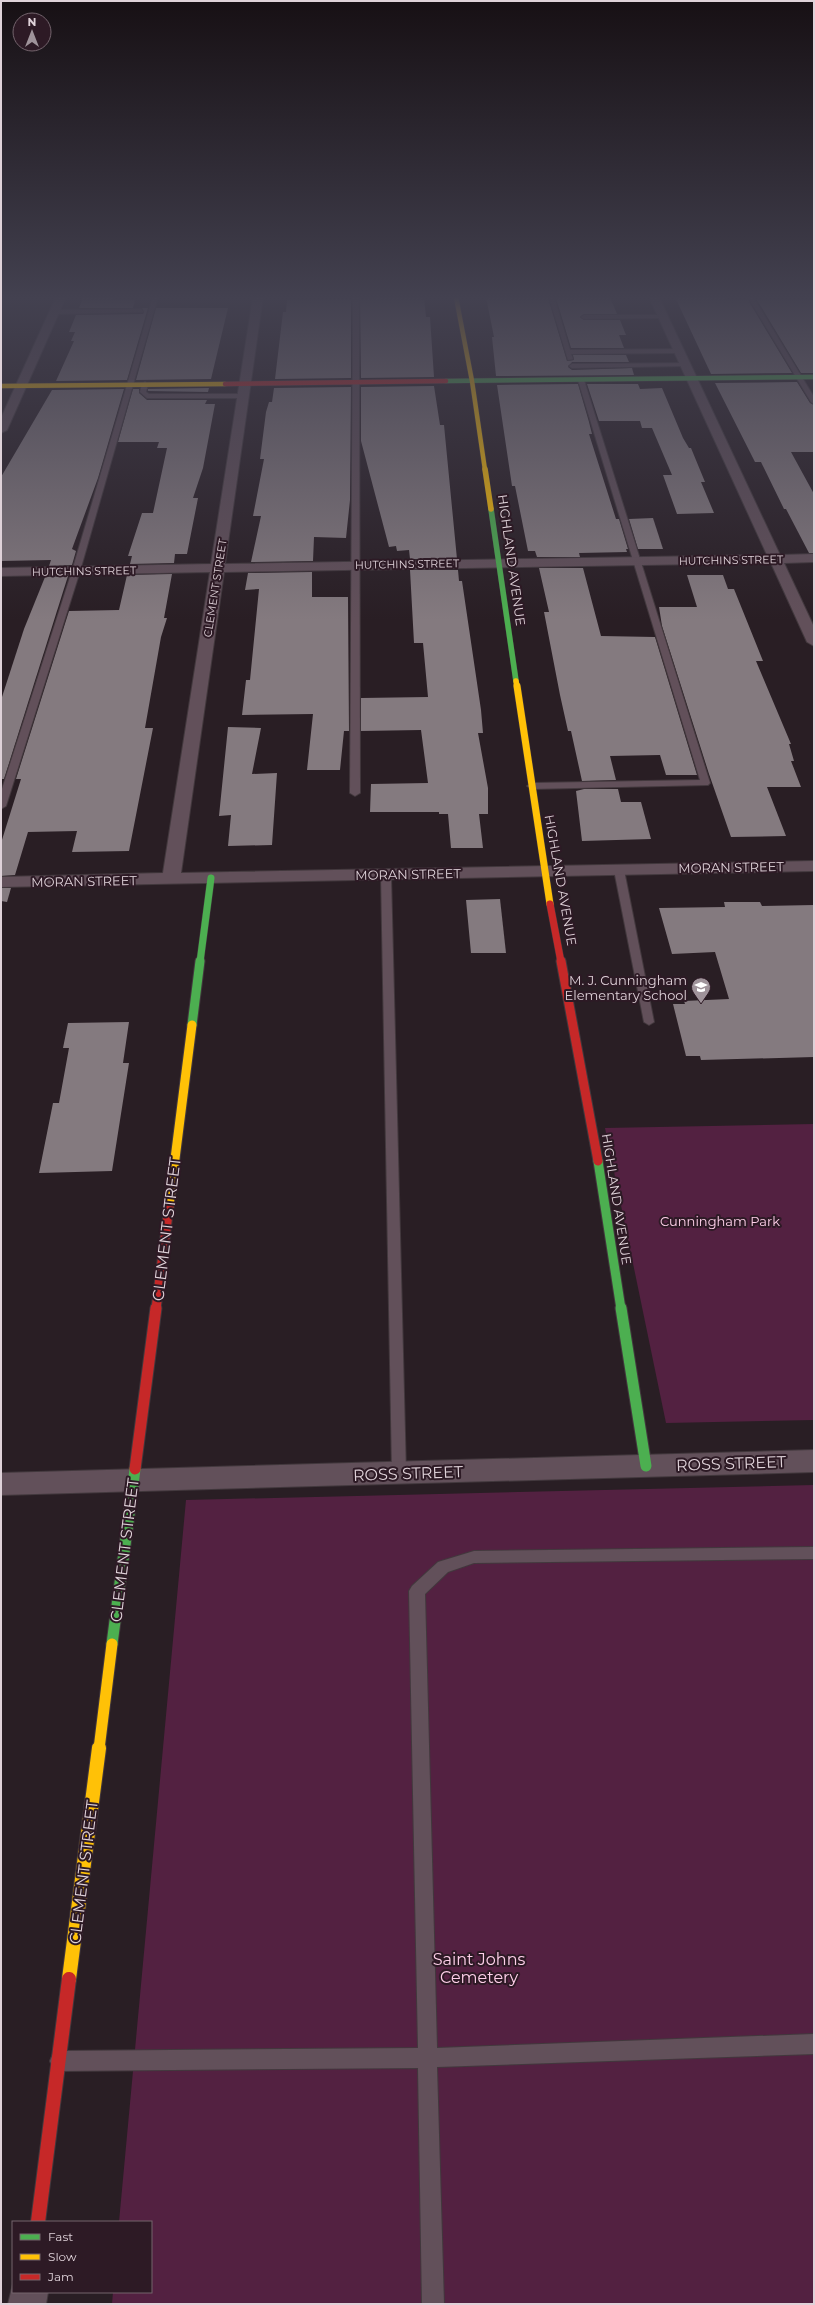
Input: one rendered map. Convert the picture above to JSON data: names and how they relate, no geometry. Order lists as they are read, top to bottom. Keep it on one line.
{"streets":{"street":["HIGHLAND AVENUE","HUTCHINS STREET","CLEMENT STREET","MORAN STREET","ROSS STREET"]},"crossings":[["HIGHLAND AVENUE","HUTCHINS STREET"],["HIGHLAND AVENUE","MORAN STREET"],["HIGHLAND AVENUE","ROSS STREET"],["HUTCHINS STREET","CLEMENT STREET"],["CLEMENT STREET","MORAN STREET"],["CLEMENT STREET","ROSS STREET"]],"parks":["Cunningham Park","Saint Johns Cemetery"],"places":{"school or university":["M. J. Cunningham Elementary School"]},"legend":["Fast","Slow","Jam"],"north":"top"}
